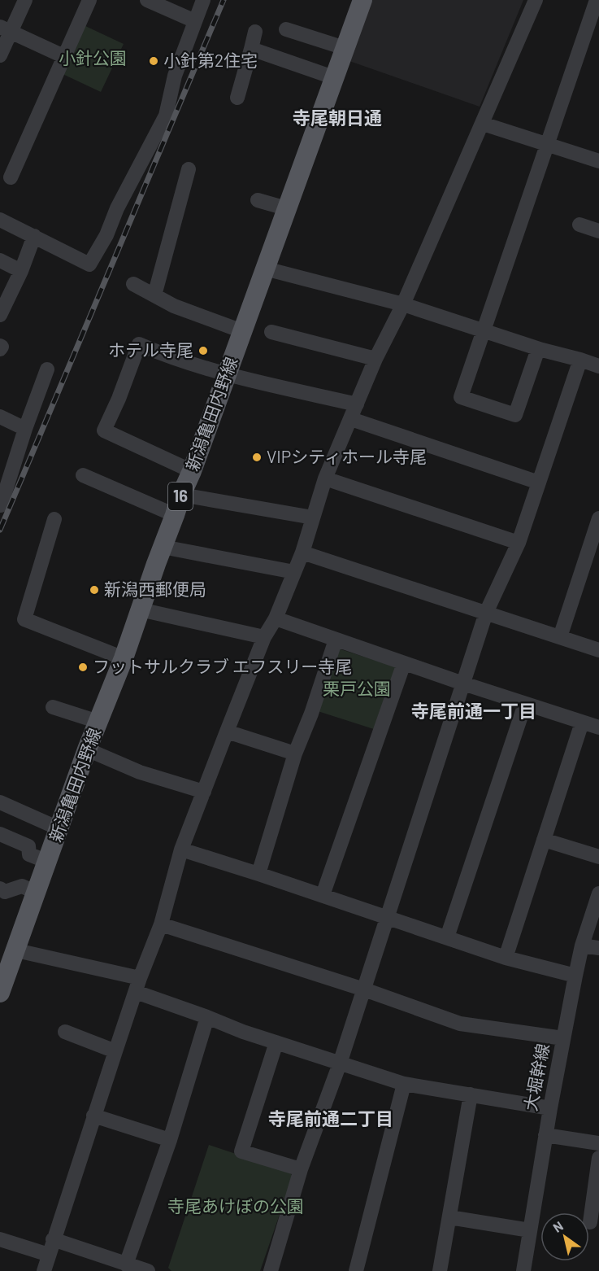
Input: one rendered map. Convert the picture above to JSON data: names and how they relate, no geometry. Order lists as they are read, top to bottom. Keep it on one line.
{"streets":{"main road":["新潟亀田内野線","16"],"street":["大堀幹線"]},"districts":["寺尾朝日通","寺尾前通一丁目","寺尾前通二丁目"],"parks":["小針公園","栗戸公園","寺尾あけぼの公園"],"places":["小針第2住宅","ホテル寺尾","VIPシティホール寺尾","新潟西郵便局","フットサルクラブ エフスリー寺尾"],"north":"top left"}
